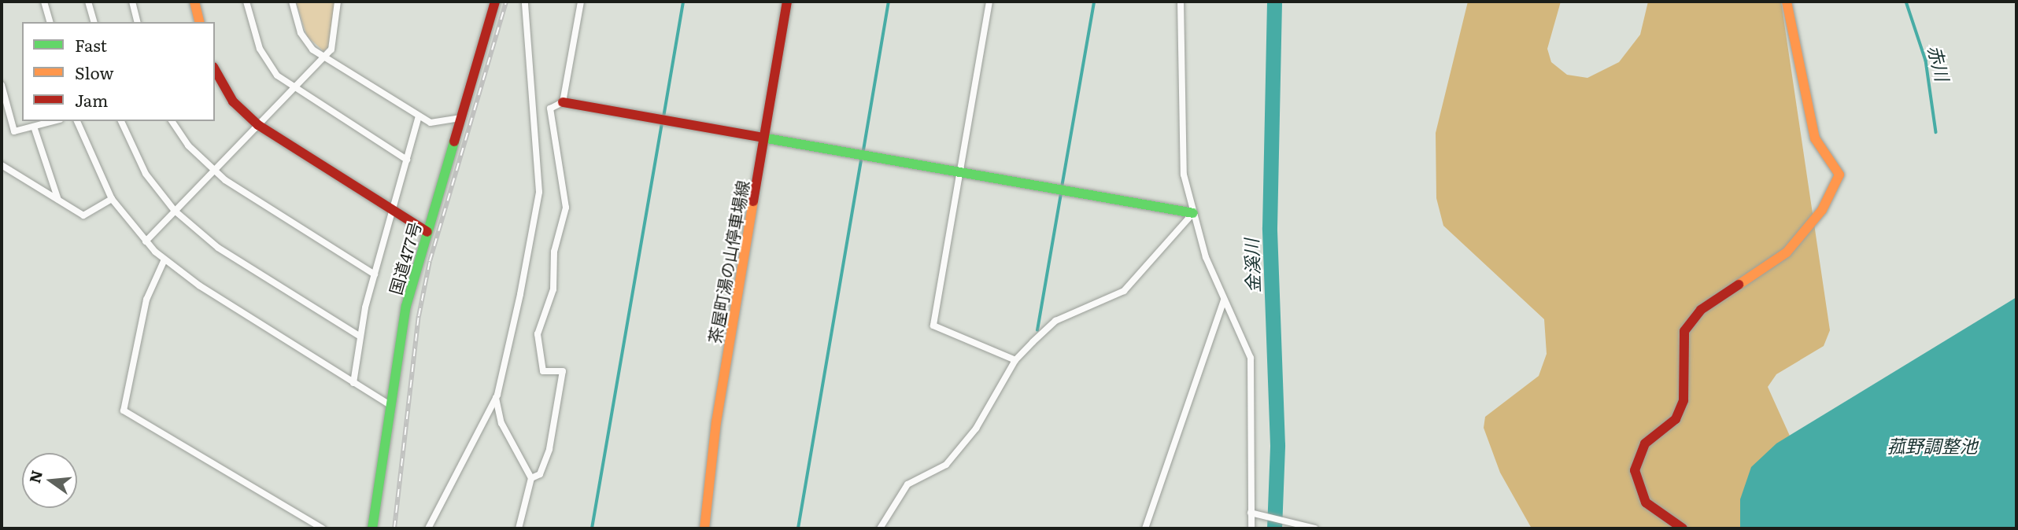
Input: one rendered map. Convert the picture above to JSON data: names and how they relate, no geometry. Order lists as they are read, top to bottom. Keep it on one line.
{"streets":{"main road":["国道477号","茶屋町湯の山停車場線"]},"water":["赤川","金溪川","菰野調整池"],"legend":["Fast","Slow","Jam"],"north":"left"}
